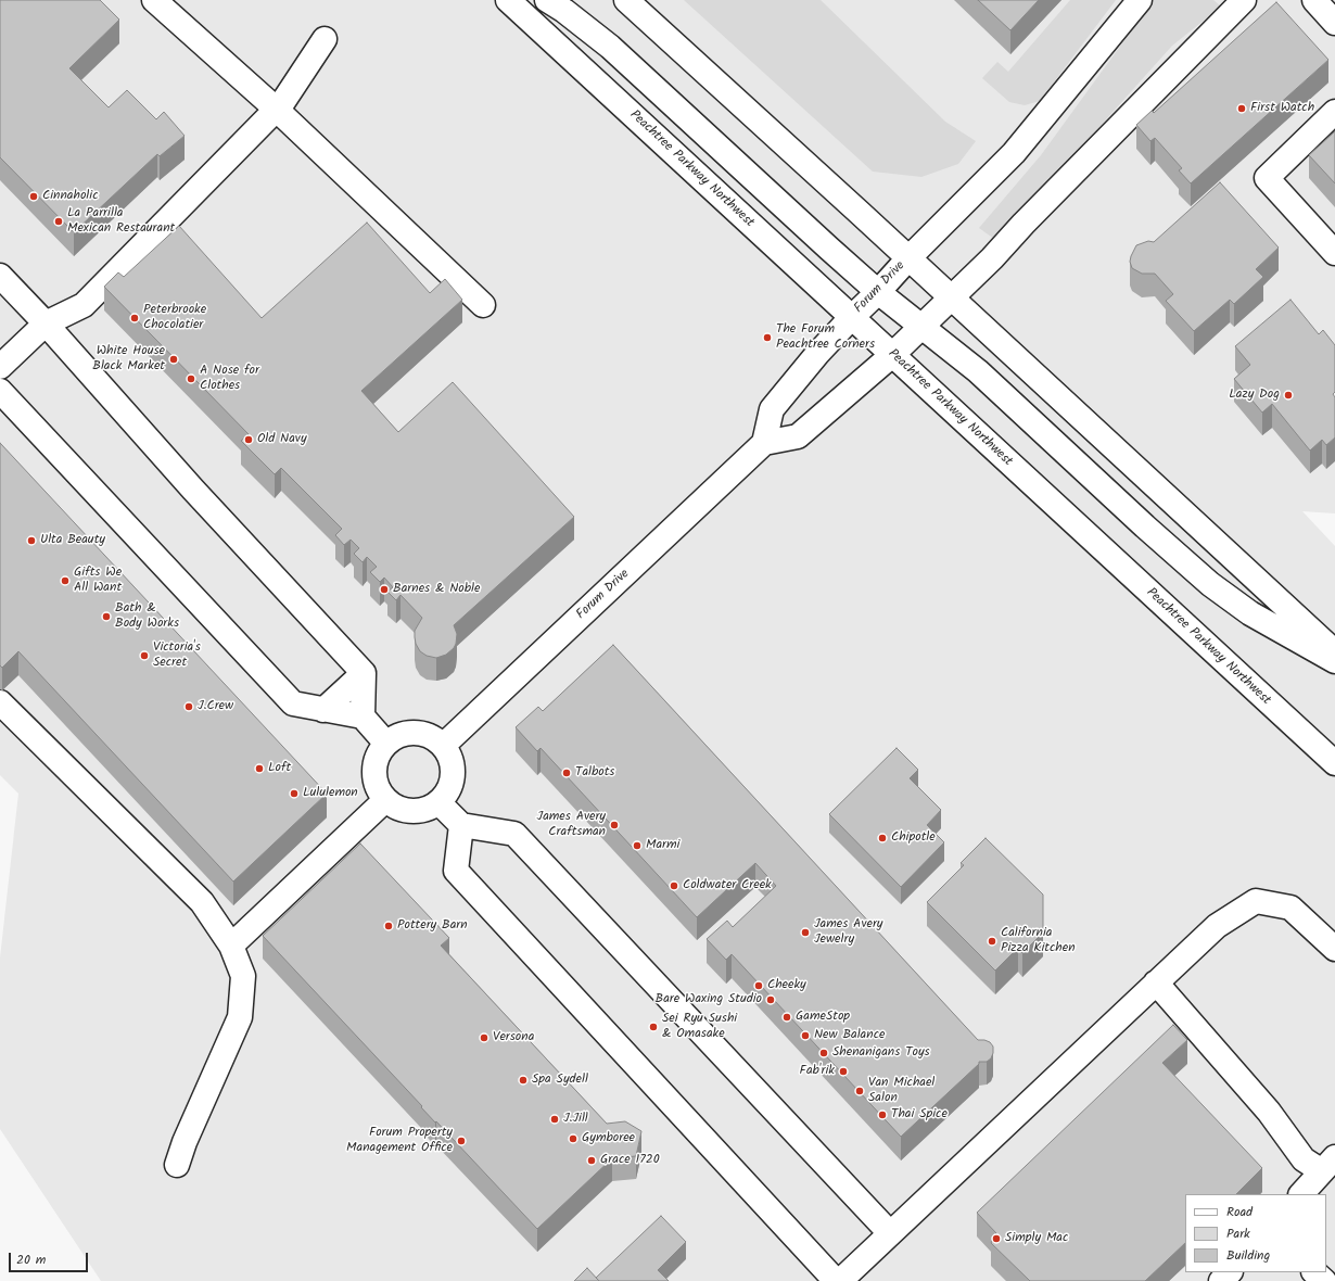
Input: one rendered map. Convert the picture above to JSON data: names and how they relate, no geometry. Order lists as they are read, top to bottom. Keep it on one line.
{"streets":{"main road":["Peachtree Parkway Northwest","Forum Drive"]},"crossings":[["Peachtree Parkway Northwest","Forum Drive"]],"places":["First Watch","Cinnaholic","La Parrilla Mexican Restaurant","Peterbrooke Chocolatier","The Forum Peachtree Corners","White House Black Market","A Nose for Clothes","Lazy Dog","Old Navy","Ulta Beauty","Gifts We All Want","Barnes & Noble","Bath & Body Works","Victoria's Secret","J.Crew","Loft","Talbots","Lululemon","James Avery Craftsman","Chipotle","Marmi","Coldwater Creek","Pottery Barn","James Avery Jewelry","California Pizza Kitchen","Cheeky","Bare Waxing Studio","GameStop","Sei Ryu Sushi & Omasake","New Balance","Versona","Shenanigans Toys","Fab'rik","Spa Sydell","Van Michael Salon","Thai Spice","J.Jill","Gymboree","Forum Property Management Office","Grace 1720","Simply Mac"],"legend":["Road","Park","Building"],"scale_bar":"20 m"}
